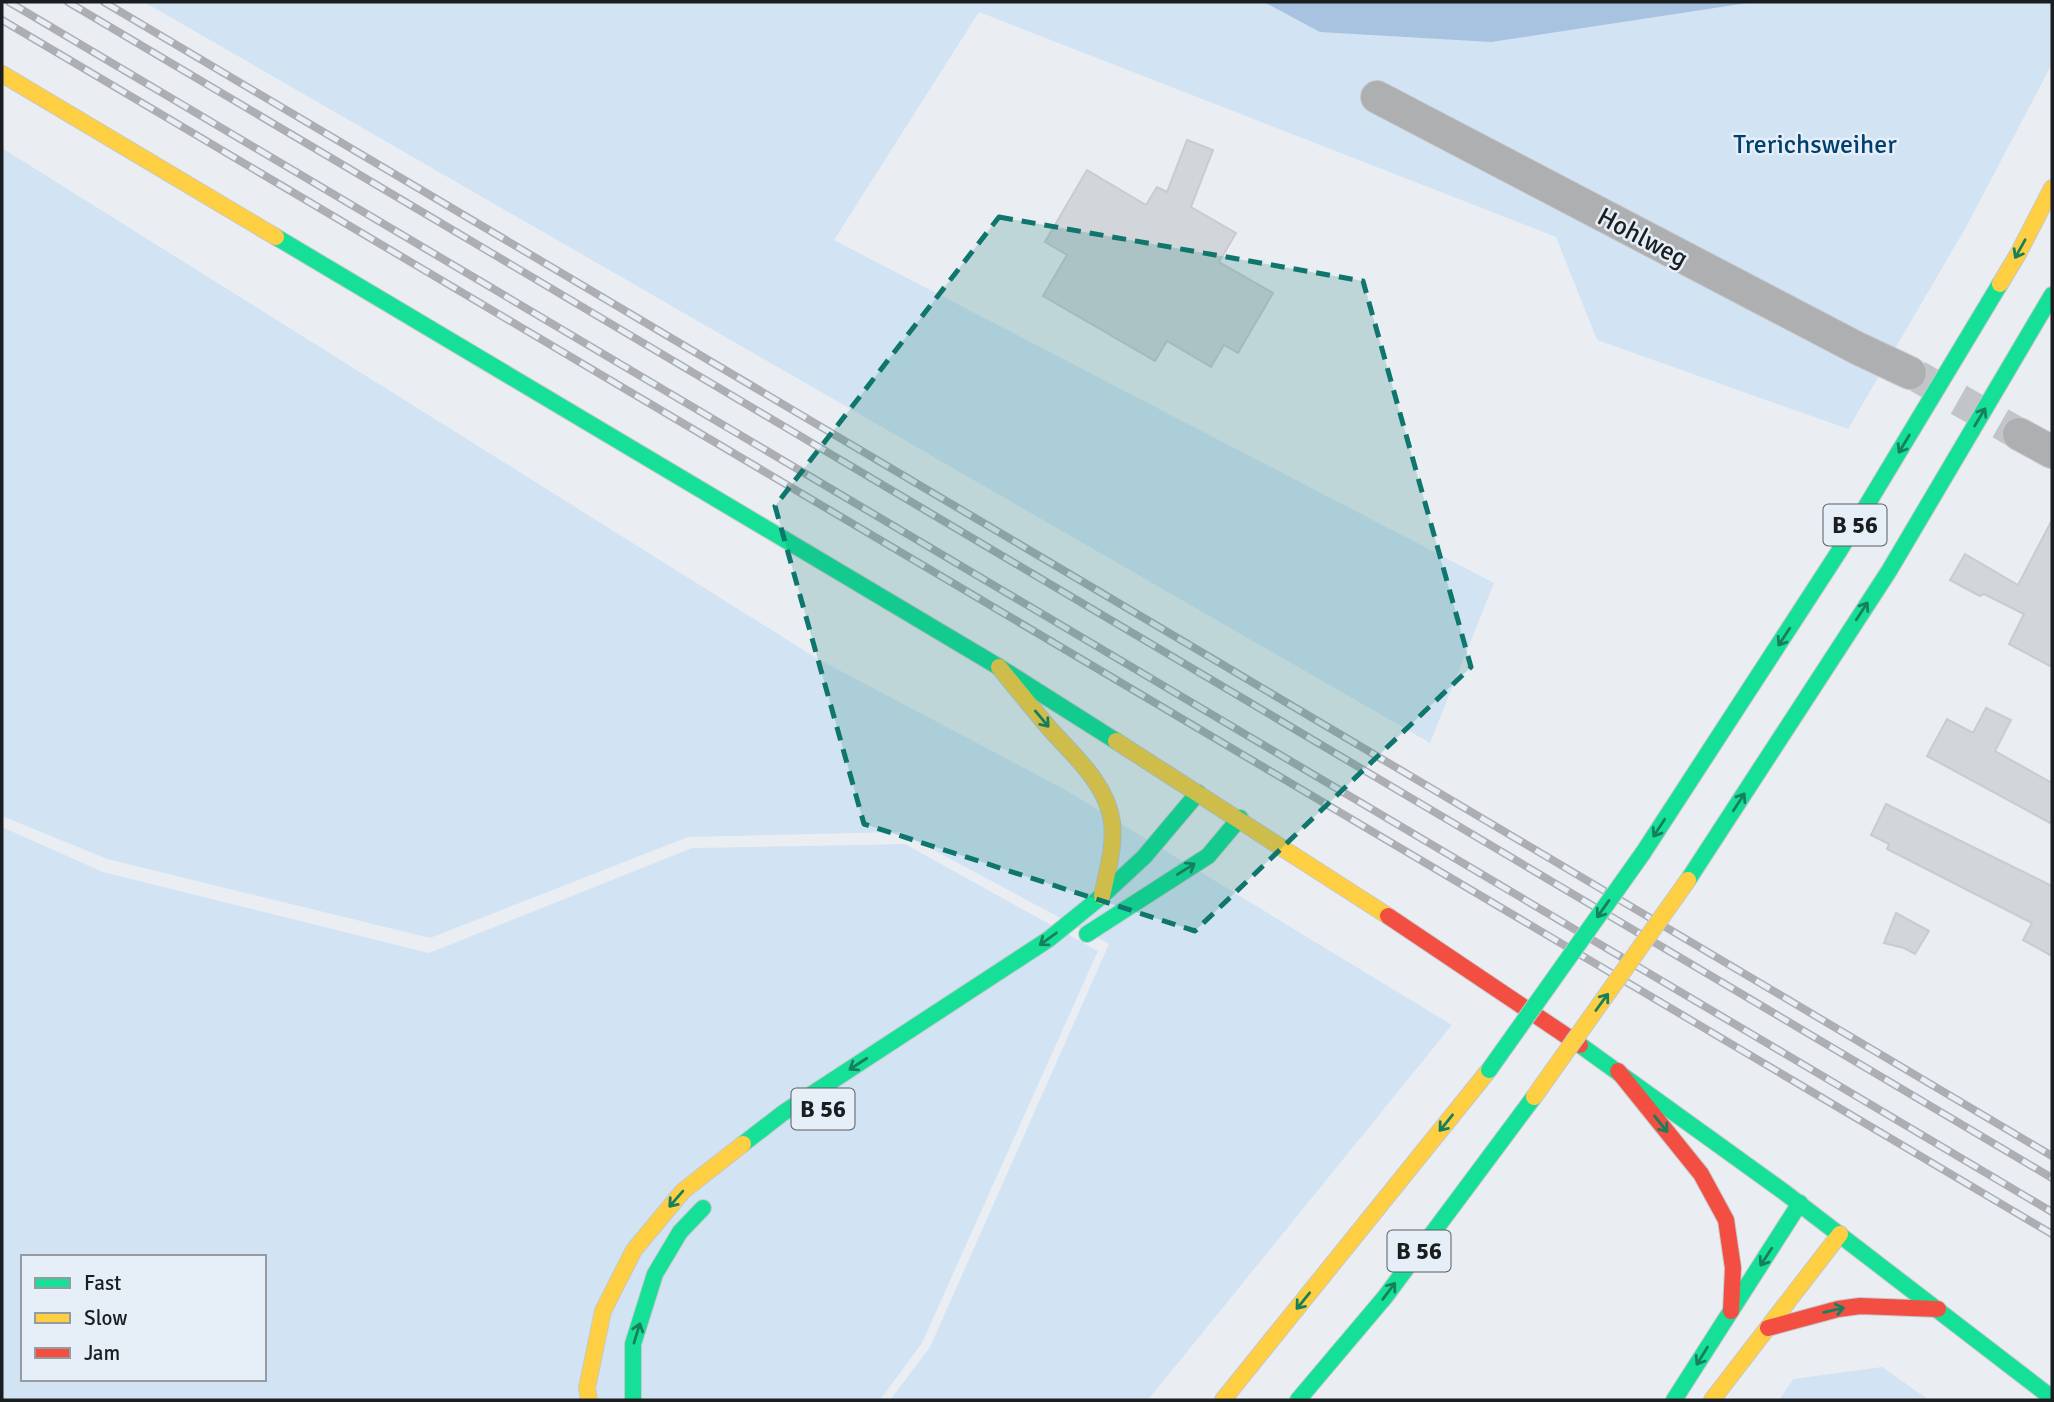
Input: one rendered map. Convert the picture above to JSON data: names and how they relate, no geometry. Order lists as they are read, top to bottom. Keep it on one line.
{"streets":{"main road":["B 56"],"street":["Hohlweg"]},"parks":["Trerichsweiher"],"legend":["Fast","Slow","Jam"]}
